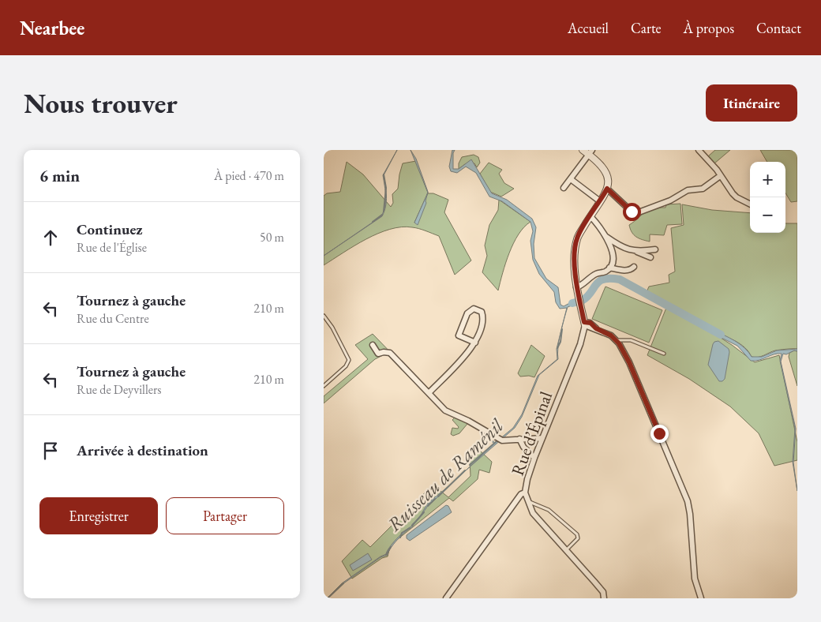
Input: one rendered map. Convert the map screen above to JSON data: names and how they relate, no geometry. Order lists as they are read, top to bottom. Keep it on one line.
{"streets":{"street":["Rue d’Épinal"]},"water":["Ruisseau de Raménil"],"page":{"header":"Nearbee","nav":["Accueil","Carte","À propos","Contact"],"buttons":["Itinéraire",["Enregistrer","Partager"]],"title":"Nous trouver","heading":["6 min","À pied · 470 m"],"map_buttons":["+","−"],"list":[["Continuez","Rue de l'Église","50 m"],["Tournez à gauche","Rue du Centre","210 m"],["Tournez à gauche","Rue de Deyvillers","210 m"],"Arrivée à destination"]}}
